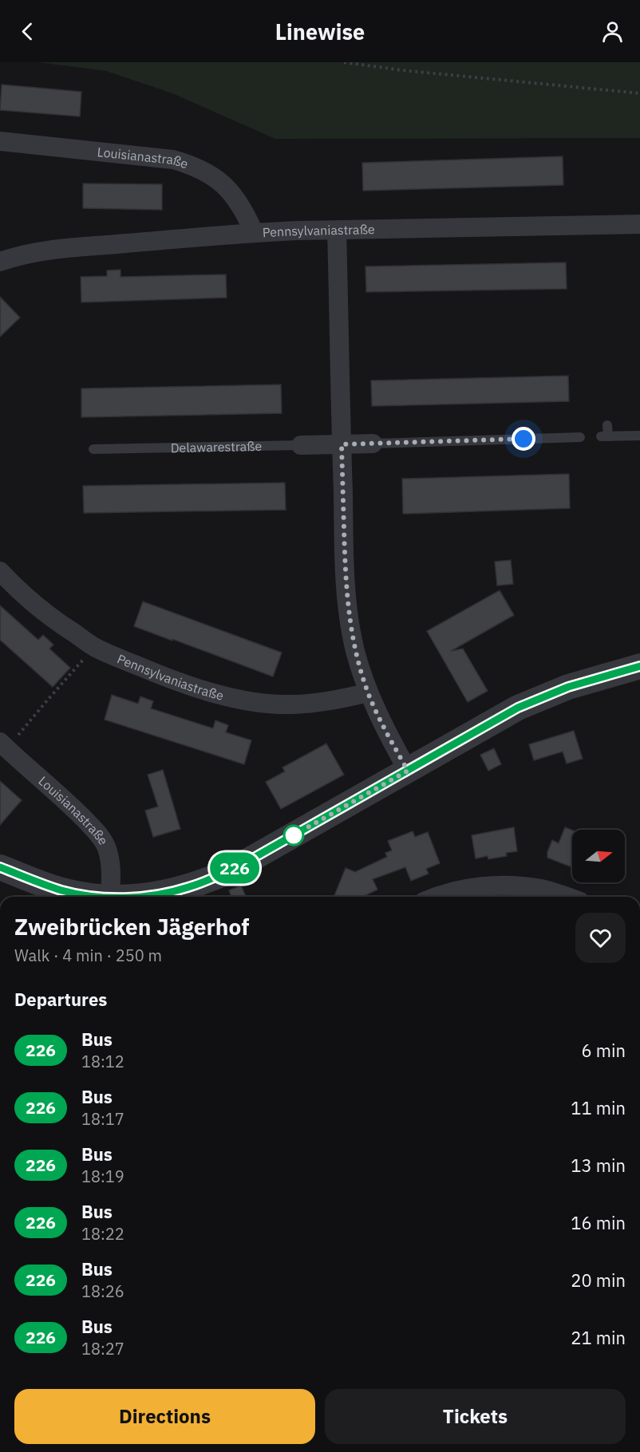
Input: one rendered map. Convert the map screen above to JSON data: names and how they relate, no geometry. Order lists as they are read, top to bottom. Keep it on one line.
{"streets":{"street":["Louisianastraße","Pennsylvaniastraße","Delawarestraße"]},"crossings":[["Louisianastraße","Pennsylvaniastraße"]],"lines":["bus line 226"],"north":"right","page":{"header":"Linewise","on_map":"226","heading":[["Zweibrücken Jägerhof","Walk · 4 min · 250 m"],"Departures"],"list":[{"mark":"226","name":"Bus","note":"18:12","value":"6 min"},{"mark":"226","name":"Bus","note":"18:17","value":"11 min"},{"mark":"226","name":"Bus","note":"18:19","value":"13 min"},{"mark":"226","name":"Bus","note":"18:22","value":"16 min"},{"mark":"226","name":"Bus","note":"18:26","value":"20 min"},{"mark":"226","name":"Bus","note":"18:27","value":"21 min"}],"buttons":["Directions","Tickets"]}}
